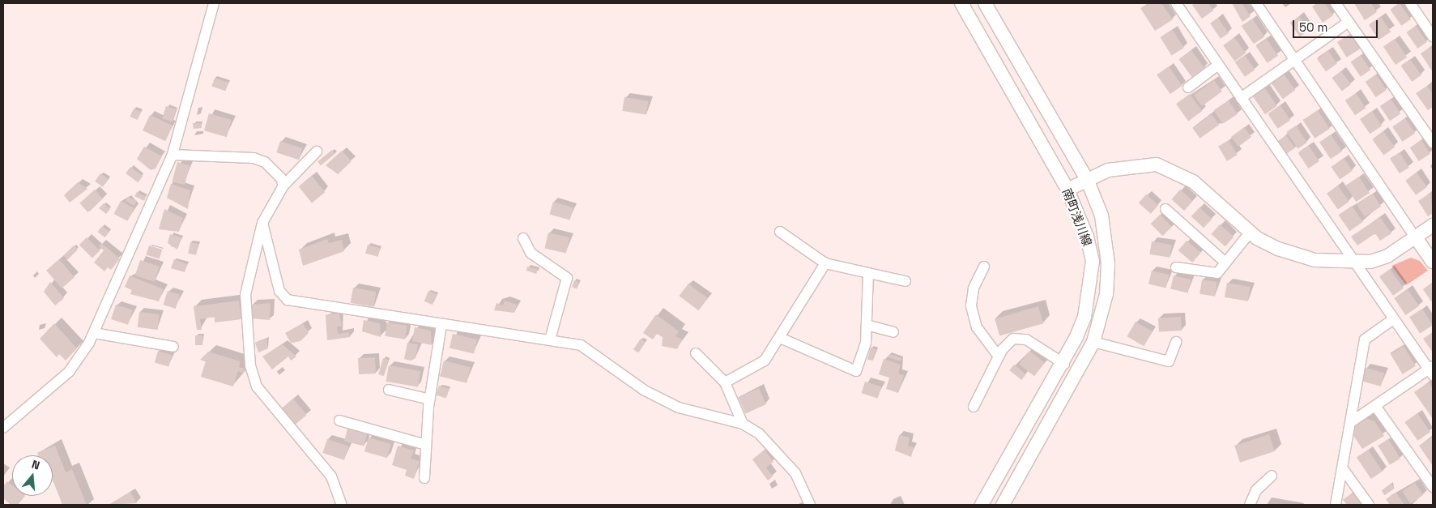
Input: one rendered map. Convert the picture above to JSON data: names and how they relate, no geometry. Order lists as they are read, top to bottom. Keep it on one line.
{"streets":{"street":["南町浅川線"]},"scale_bar":"50 m","north":"top"}
